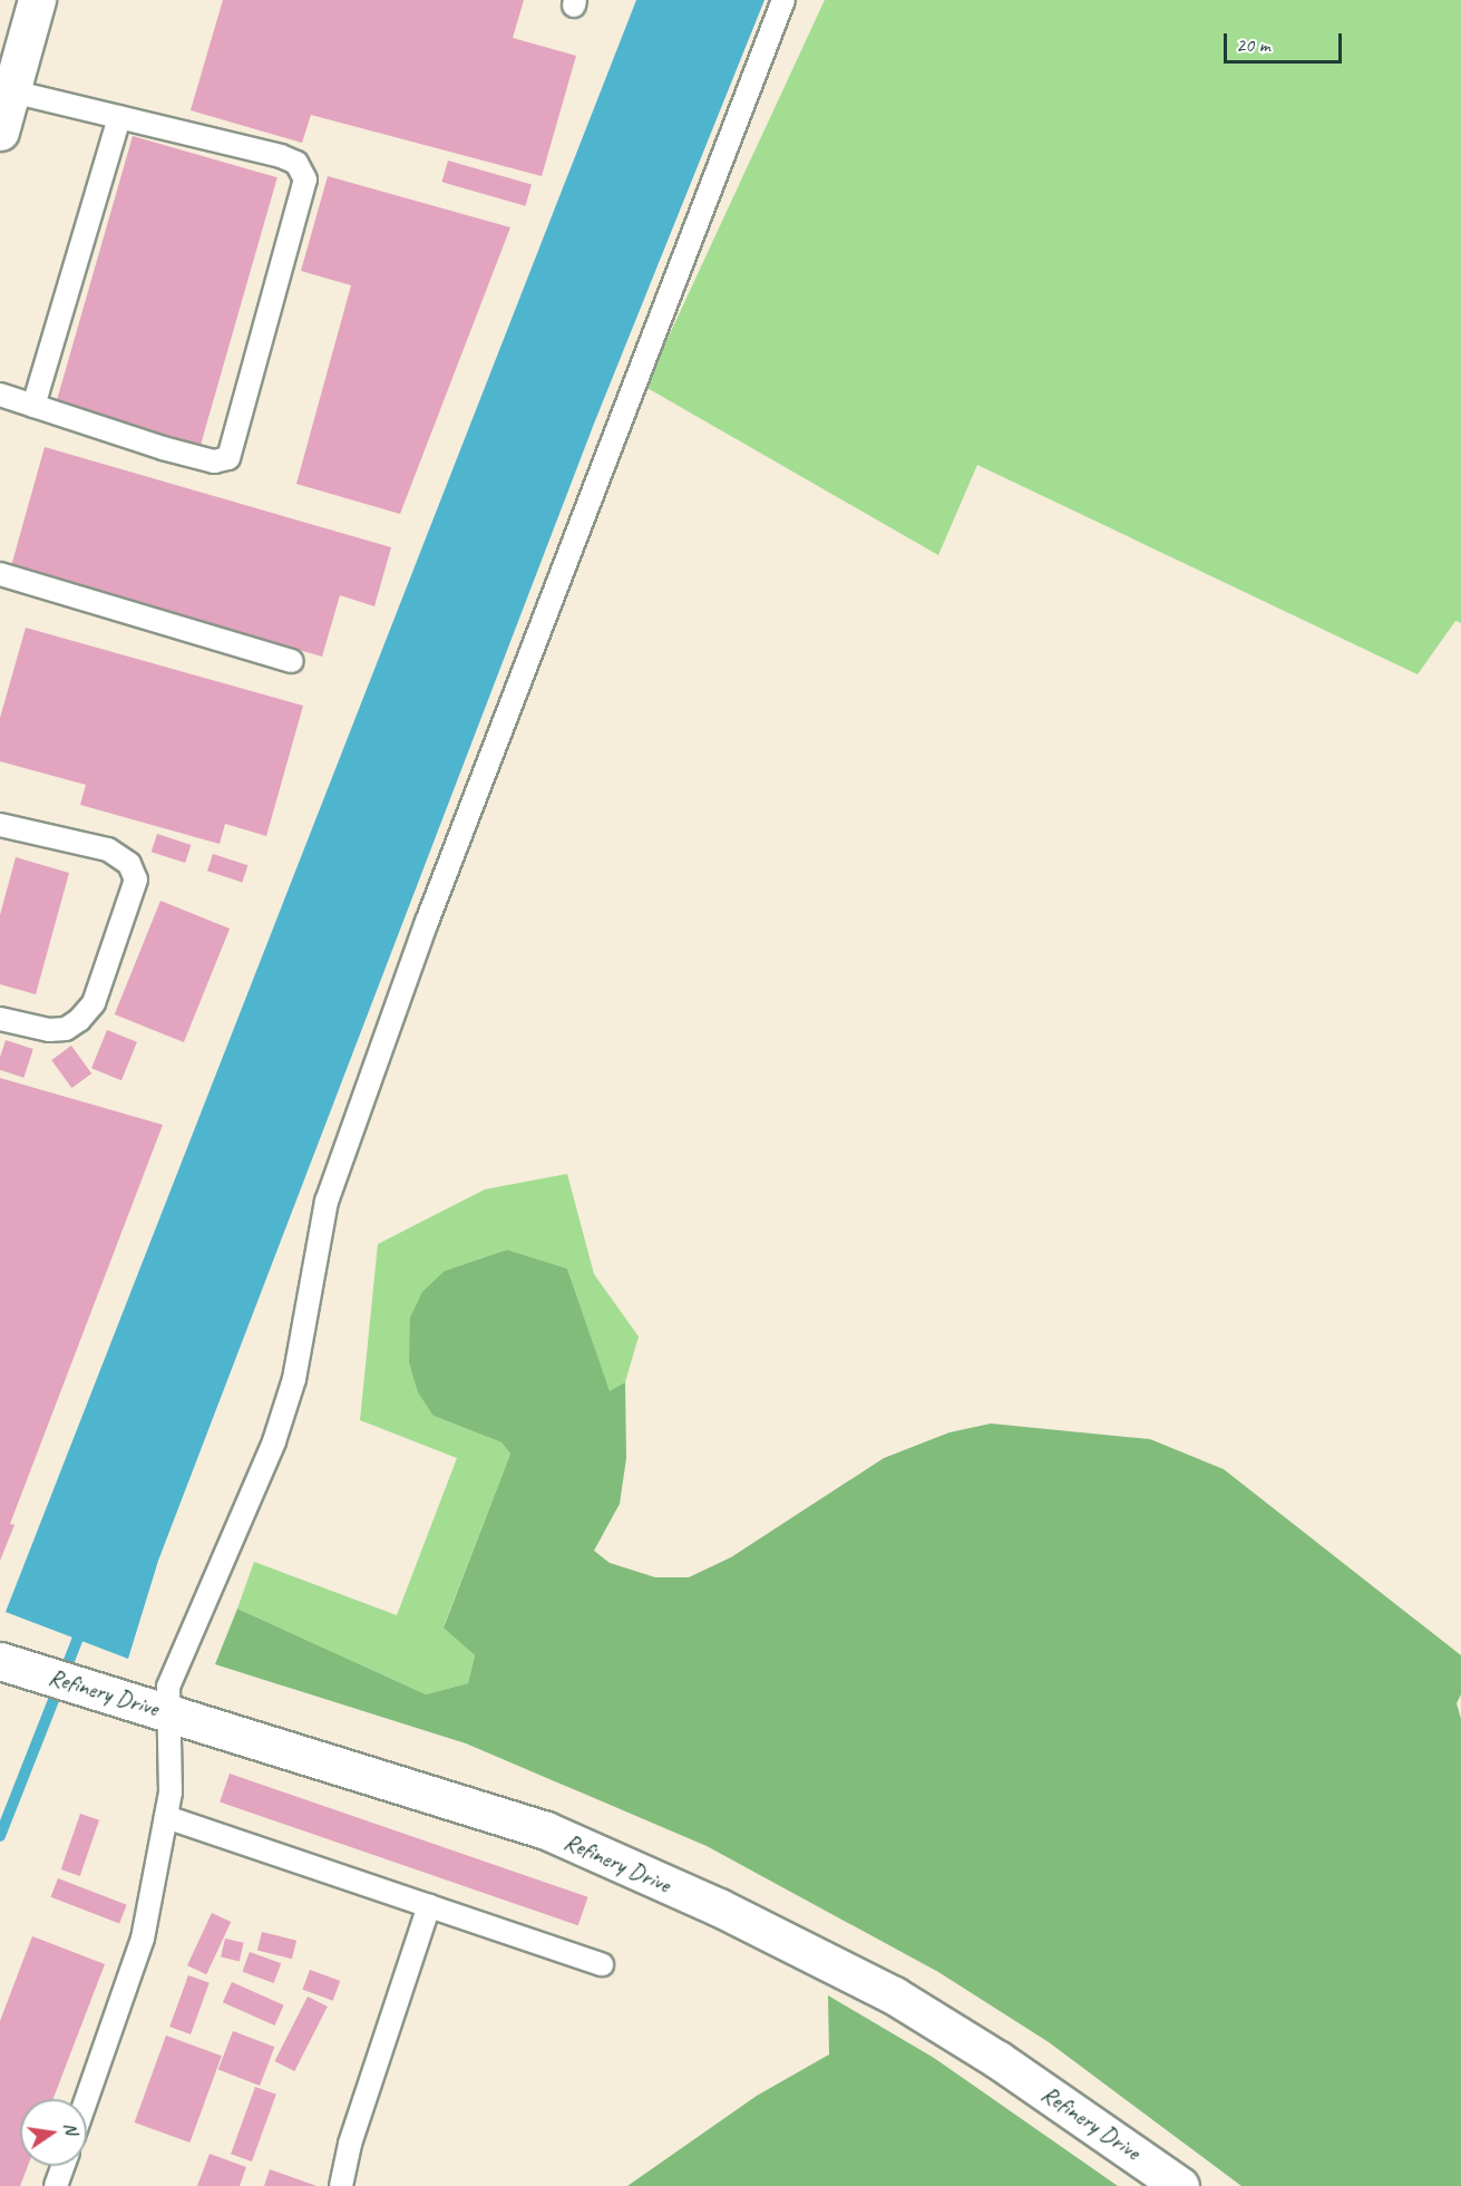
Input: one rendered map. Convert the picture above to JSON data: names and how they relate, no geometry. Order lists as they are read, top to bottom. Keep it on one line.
{"streets":{"street":["Refinery Drive"]},"scale_bar":"20 m","north":"right"}
